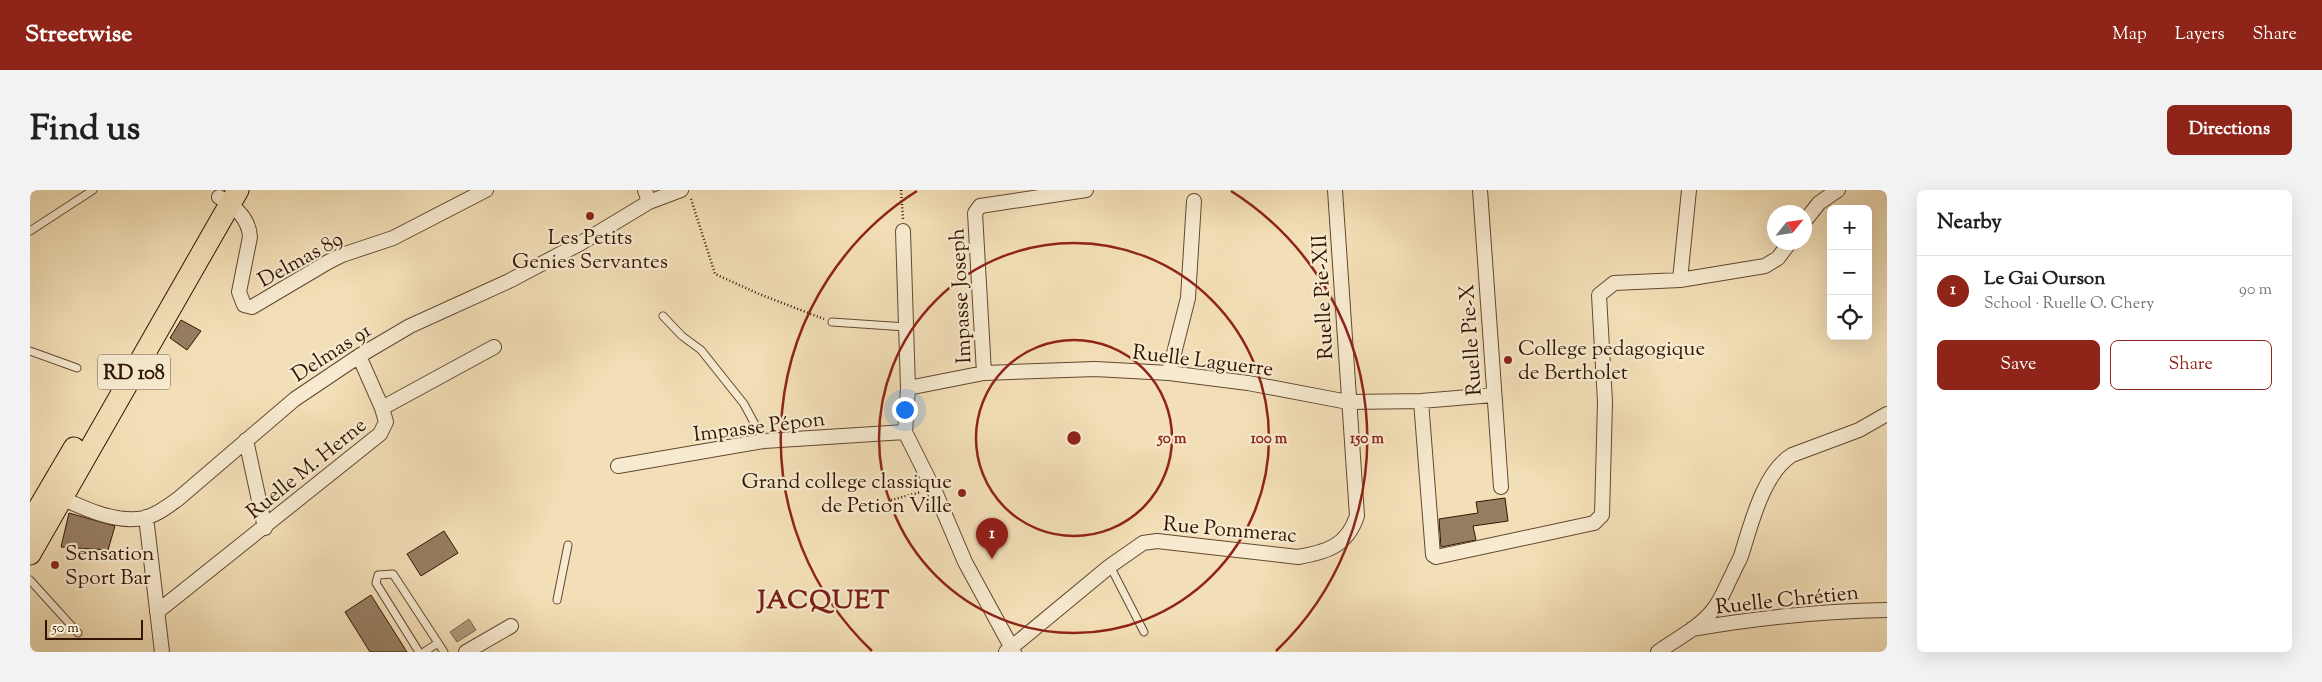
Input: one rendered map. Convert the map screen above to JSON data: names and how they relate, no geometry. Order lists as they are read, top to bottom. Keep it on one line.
{"streets":{"main road":["RD 108"],"street":["Delmas 89","Impasse Joseph","Ruelle Pie-XII","Ruelle Pie-X","Delmas 91","Ruelle Laguerre","Impasse Pépon","Ruelle M. Herne","Rue Pommerac","Ruelle Chrétien"]},"crossings":[["Delmas 89","RD 108"],["Impasse Joseph","Ruelle Laguerre"],["Ruelle Pie-XII","Ruelle Laguerre"],["Ruelle Pie-XII","Rue Pommerac"],["Ruelle Pie-X","Ruelle Laguerre"],["Delmas 91","RD 108"],["Ruelle Laguerre","Rue Pommerac"]],"districts":["JACQUET"],"places":["Les Petits Genies Servantes","College pedagogique de Bertholet","Grand college classique de Petion Ville","Sensation Sport Bar"],"scale_bar":"50 m","north":"top right","page":{"header":"Streetwise","nav":["Map","Layers","Share"],"title":"Find us","buttons":["Directions",["Save","Share"]],"heading":"Nearby","map_buttons":["+","−"],"list":[{"mark":"1","name":"Le Gai Ourson","note":"School · Ruelle O. Chery","value":"90 m"}],"pins":"1","scale":"50 m"},"rings":["50 m","100 m","150 m"]}
